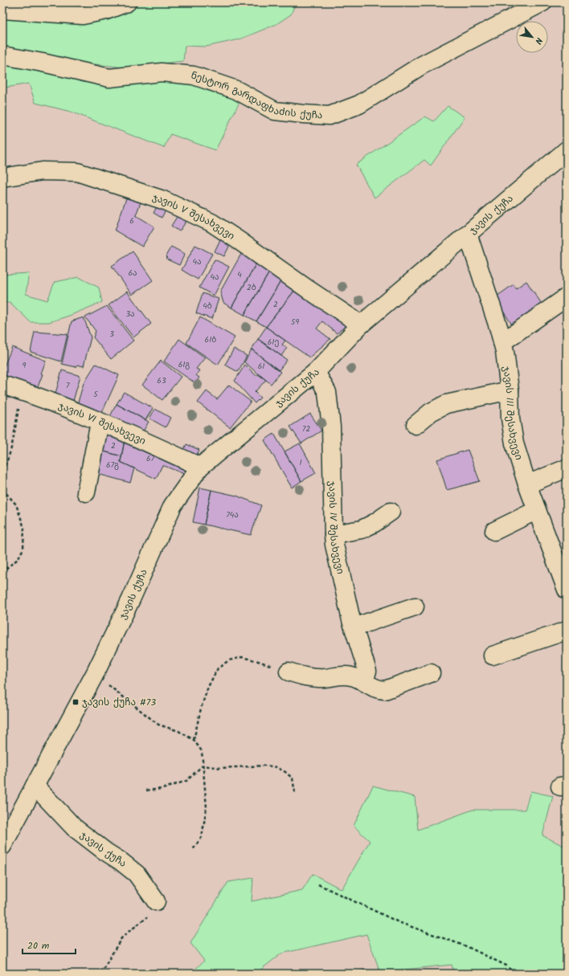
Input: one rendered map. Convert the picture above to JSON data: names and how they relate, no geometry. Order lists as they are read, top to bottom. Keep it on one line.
{"streets":{"street":["ნესტორ გარდაფხაძის ქუჩა","ჯავის ქუჩა","ჯავის V შესახვევი","ჯავის III შესახვევი","ჯავის VI შესახვევი","ჯავის IV შესახვევი"]},"crossings":[["ჯავის ქუჩა","ჯავის V შესახვევი"],["ჯავის ქუჩა","ჯავის III შესახვევი"],["ჯავის ქუჩა","ჯავის VI შესახვევი"],["ჯავის ქუჩა","ჯავის IV შესახვევი"]],"places":{"transit":["ჯავის ქუჩა #73"]},"house_numbers":["6","4ა","6ა","4","4ა","2ბ","2","4ბ","3ა","59","3","61ბ","61ე","61გ","9","61","63","7","5","72","2","67","1","67გ","74ა"],"scale_bar":"20 m","north":"bottom right"}
